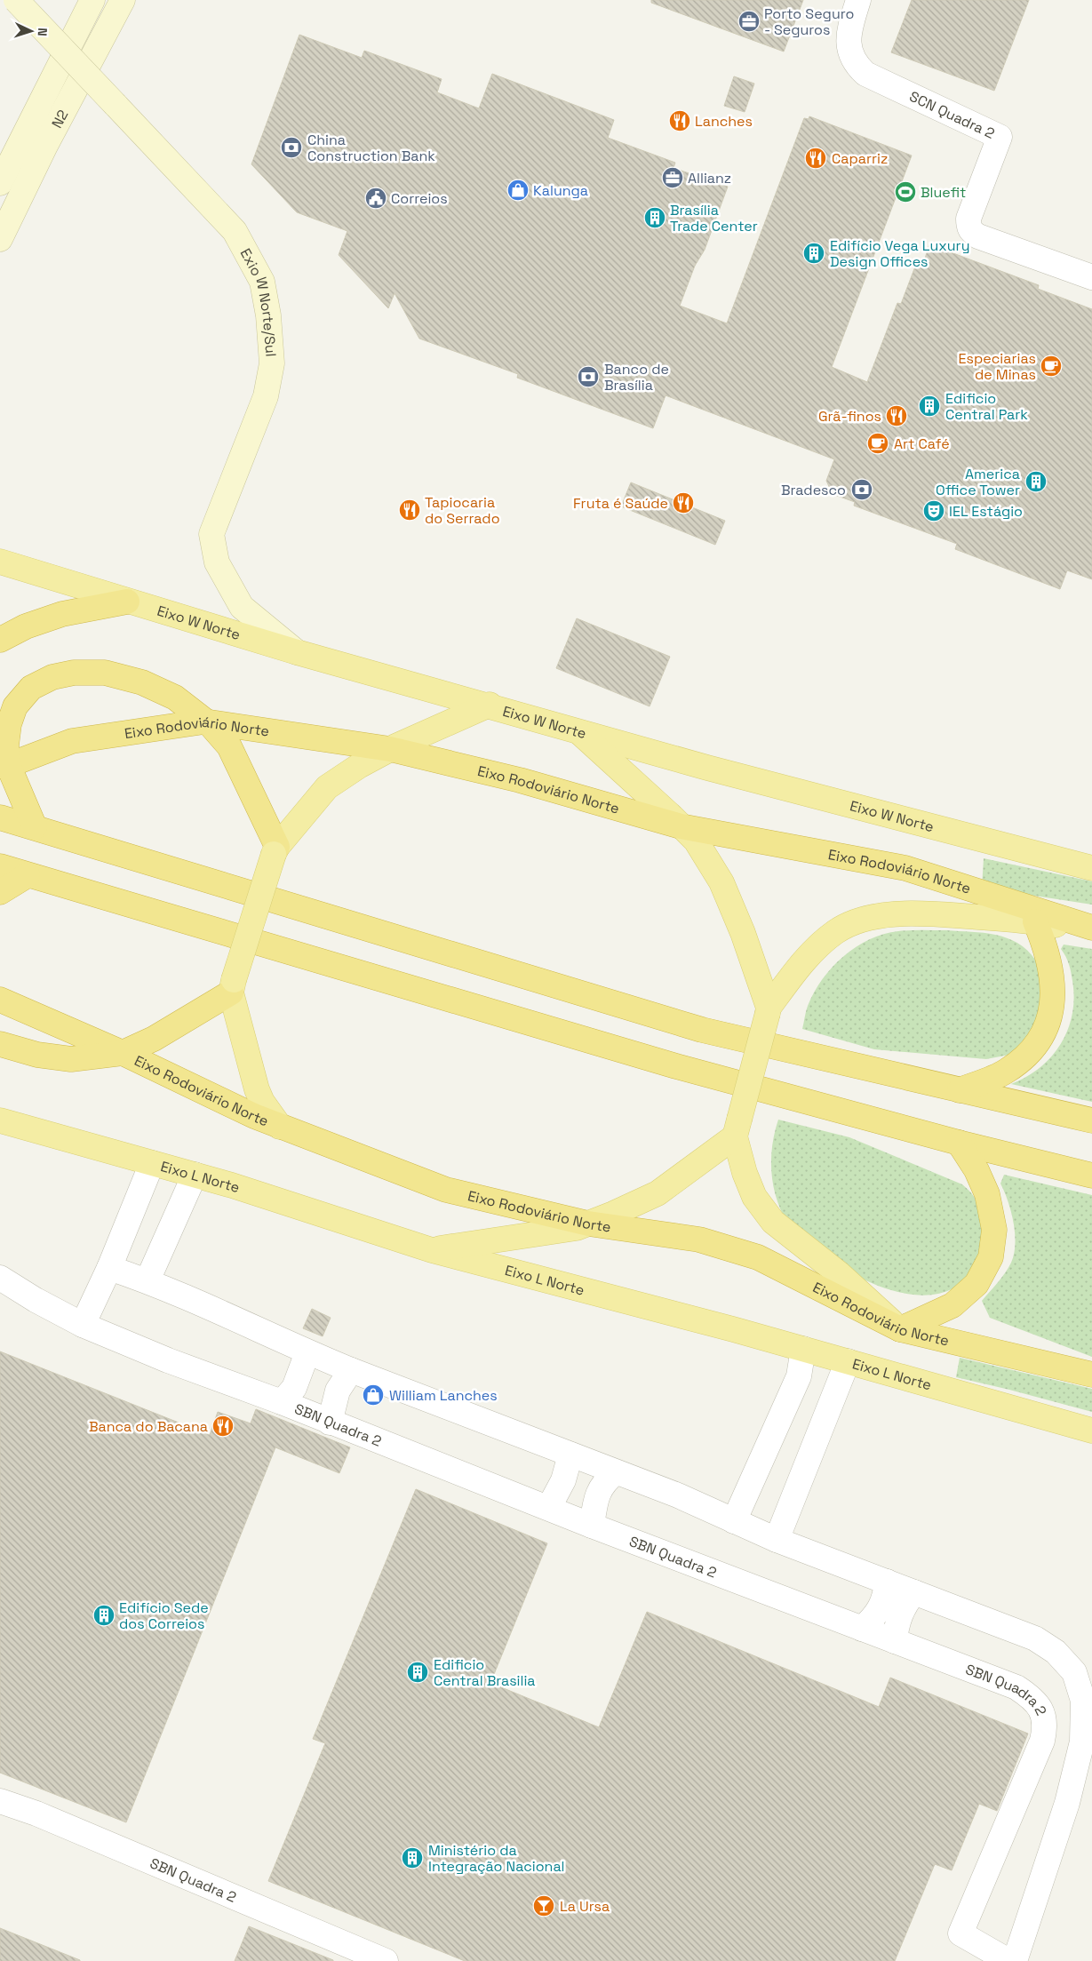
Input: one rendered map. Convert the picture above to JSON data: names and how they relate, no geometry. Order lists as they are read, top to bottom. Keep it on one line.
{"streets":{"highway":["Eixo Rodoviário Norte"],"main road":["N2","Exio W Norte/Sul","Eixo W Norte","Eixo L Norte"],"street":["SCN Quadra 2","SBN Quadra 2"]},"crossings":[["Exio W Norte/Sul","Eixo W Norte"]],"places":{"office":["Porto Seguro - Seguros","Allianz"],"restaurant":["Lanches","Caparriz","Grã-finos","Fruta é Saúde","Tapiocaria do Serrado","Banca do Bacana"],"bank":["China Construction Bank","Banco de Brasília","Bradesco"],"shop":["Kalunga","William Lanches"],"sports":["Bluefit"],"public building":["Correios"],"building":["Brasília Trade Center","Edifício Vega Luxury Design Offices","Edificio Central Park","America Office Tower","Edifício Sede dos Correios","Edificio Central Brasilia","Ministério da Integração Nacional"],"cafe":["Especiarias de Minas","Art Café"],"theatre":["IEL Estágio"],"bar":["La Ursa"]},"north":"right"}
